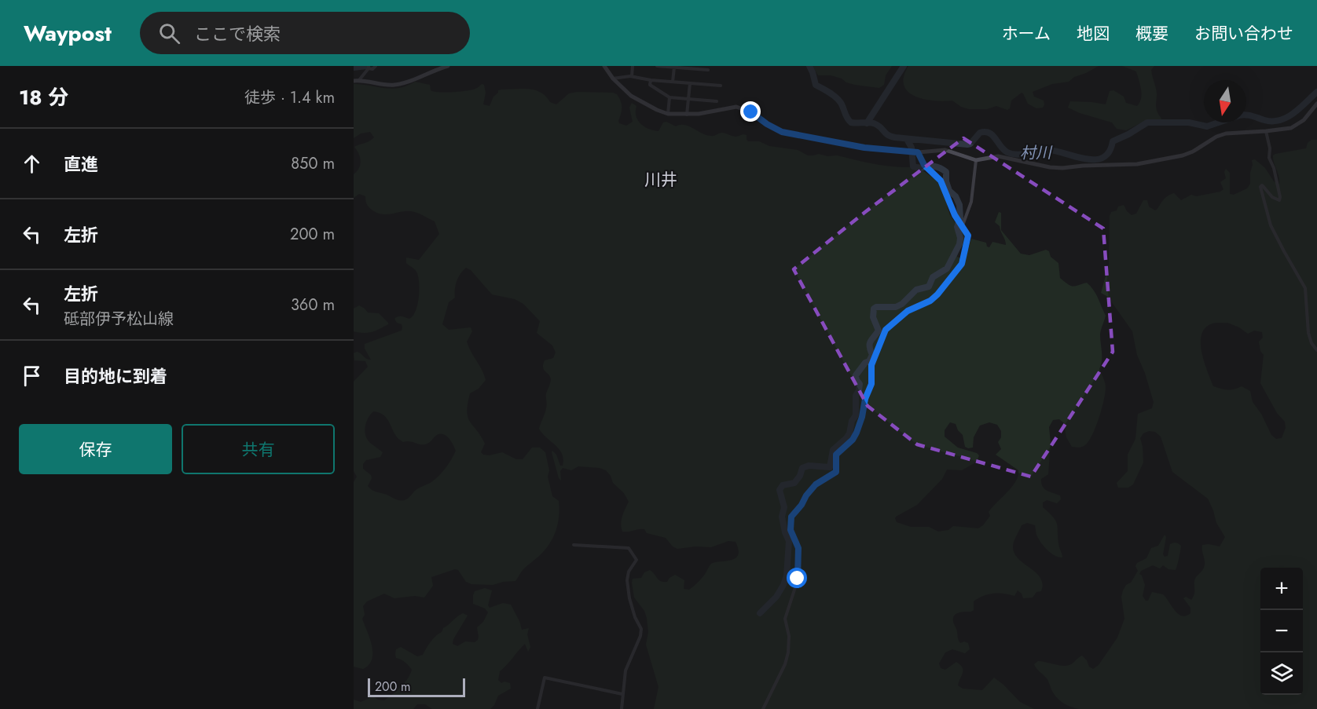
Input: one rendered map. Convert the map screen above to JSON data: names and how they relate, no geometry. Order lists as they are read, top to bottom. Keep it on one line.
{"districts":["川井"],"water":["村川"],"scale_bar":"200 m","north":"bottom","page":{"header":"Waypost","search":"ここで検索","nav":["ホーム","地図","概要","お問い合わせ"],"heading":["18 分","徒歩 · 1.4 km"],"list":[["直進","850 m"],["左折","200 m"],["左折","砥部伊予松山線","360 m"],"目的地に到着"],"buttons":["保存","共有"],"map_buttons":["+","−"],"scale":"200 m"}}
